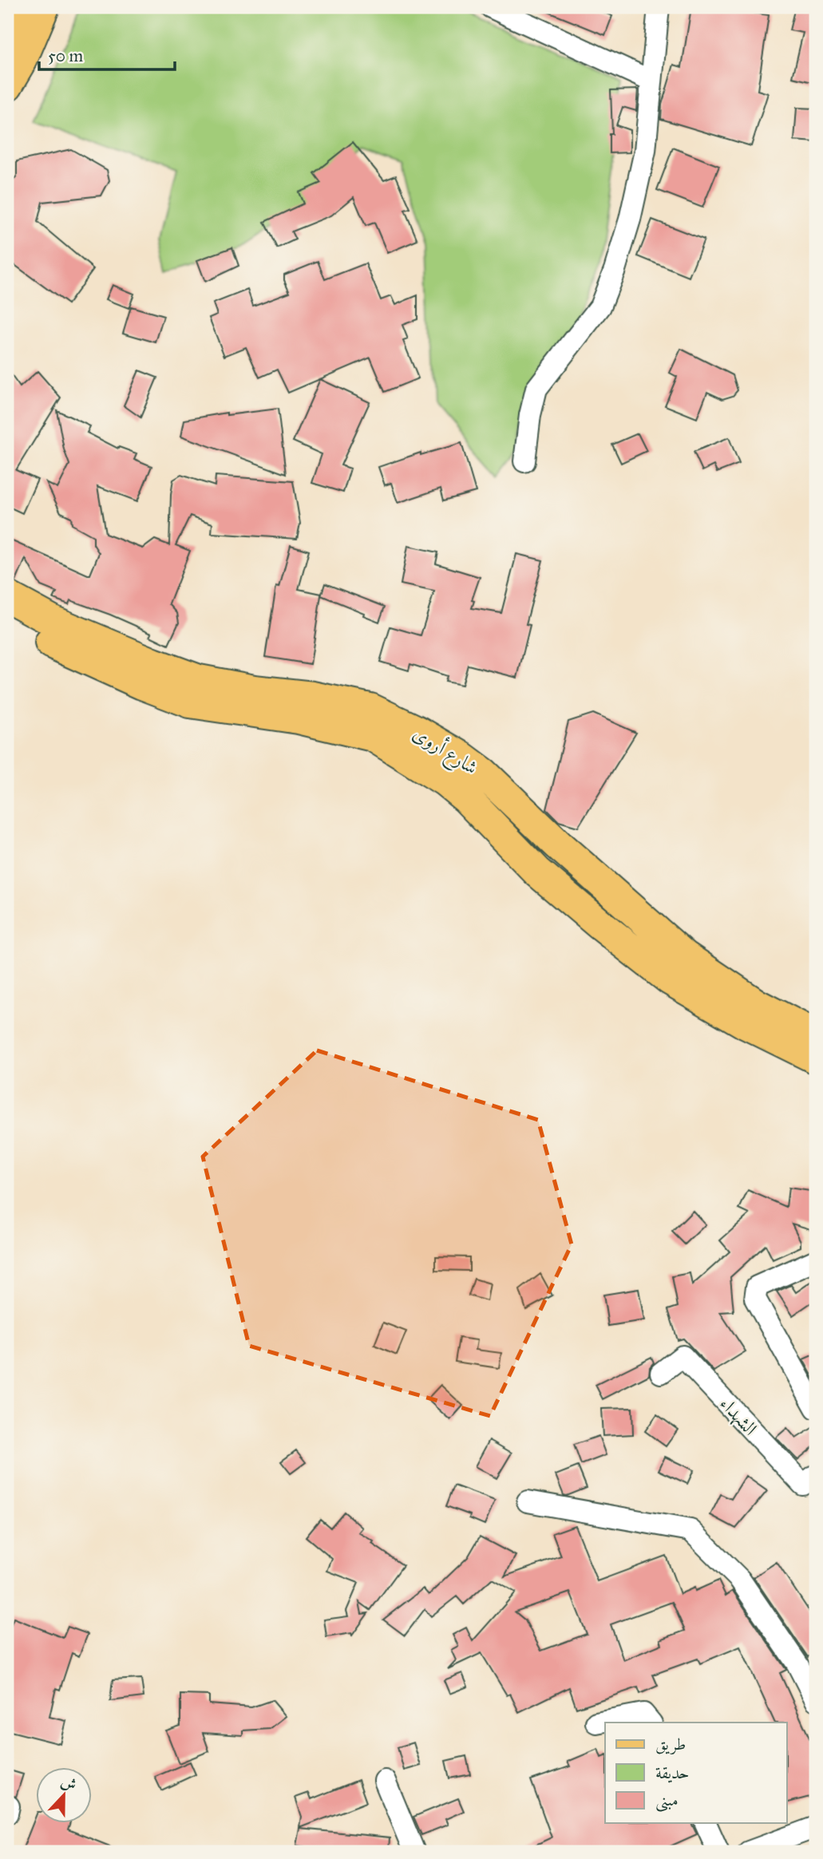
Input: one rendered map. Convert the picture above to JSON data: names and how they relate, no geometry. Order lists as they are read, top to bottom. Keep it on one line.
{"streets":{"main road":["شارع أروى"],"street":["الشهداء"]},"legend":["طريق","حديقة","مبنى"],"scale_bar":"50 m","north":"top"}
